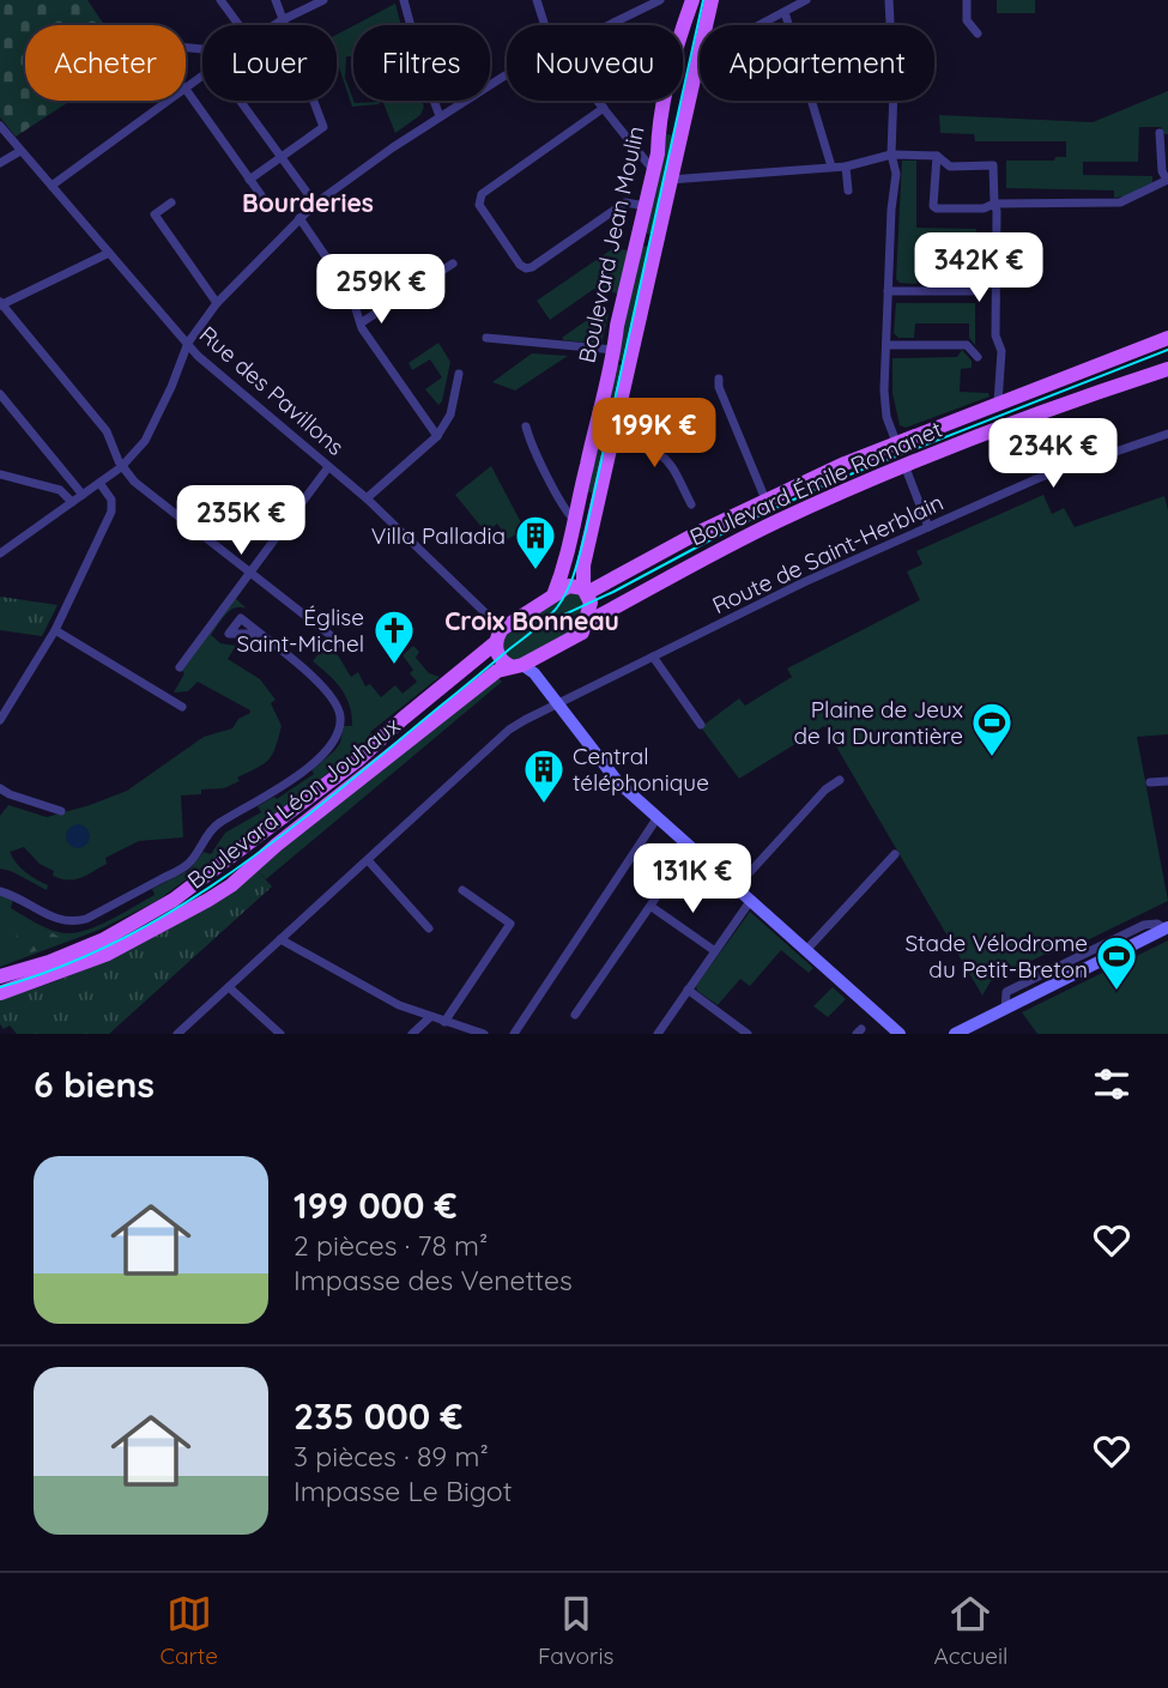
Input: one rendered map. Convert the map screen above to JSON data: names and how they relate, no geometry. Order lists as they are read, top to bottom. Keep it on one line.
{"streets":{"main road":["Boulevard Jean Moulin","Boulevard Émile Romanet","Boulevard Léon Jouhaux"],"street":["Rue des Pavillons","Route de Saint-Herblain"]},"crossings":[["Boulevard Jean Moulin","Boulevard Émile Romanet"],["Boulevard Jean Moulin","Boulevard Léon Jouhaux"],["Rue des Pavillons","Boulevard Léon Jouhaux"],["Boulevard Émile Romanet","Boulevard Léon Jouhaux"]],"districts":["Bourderies","Croix Bonneau"],"places":{"building":["Villa Palladia","Central téléphonique"],"church":["Église Saint-Michel"],"sports":["Plaine de Jeux de la Durantière","Stade Vélodrome du Petit-Breton"]},"page":{"chip":["Acheter","Louer","Filtres","Nouveau","Appartement"],"price":["342K €","259K €","199K €","234K €","235K €","131K €"],"heading":"6 biens","list":[{"name":"199 000 €","note":"2 pièces · 78 m² · Impasse des Venettes"},{"name":"235 000 €","note":"3 pièces · 89 m² · Impasse Le Bigot"}],"tabs":["Carte","Favoris","Accueil"]}}
